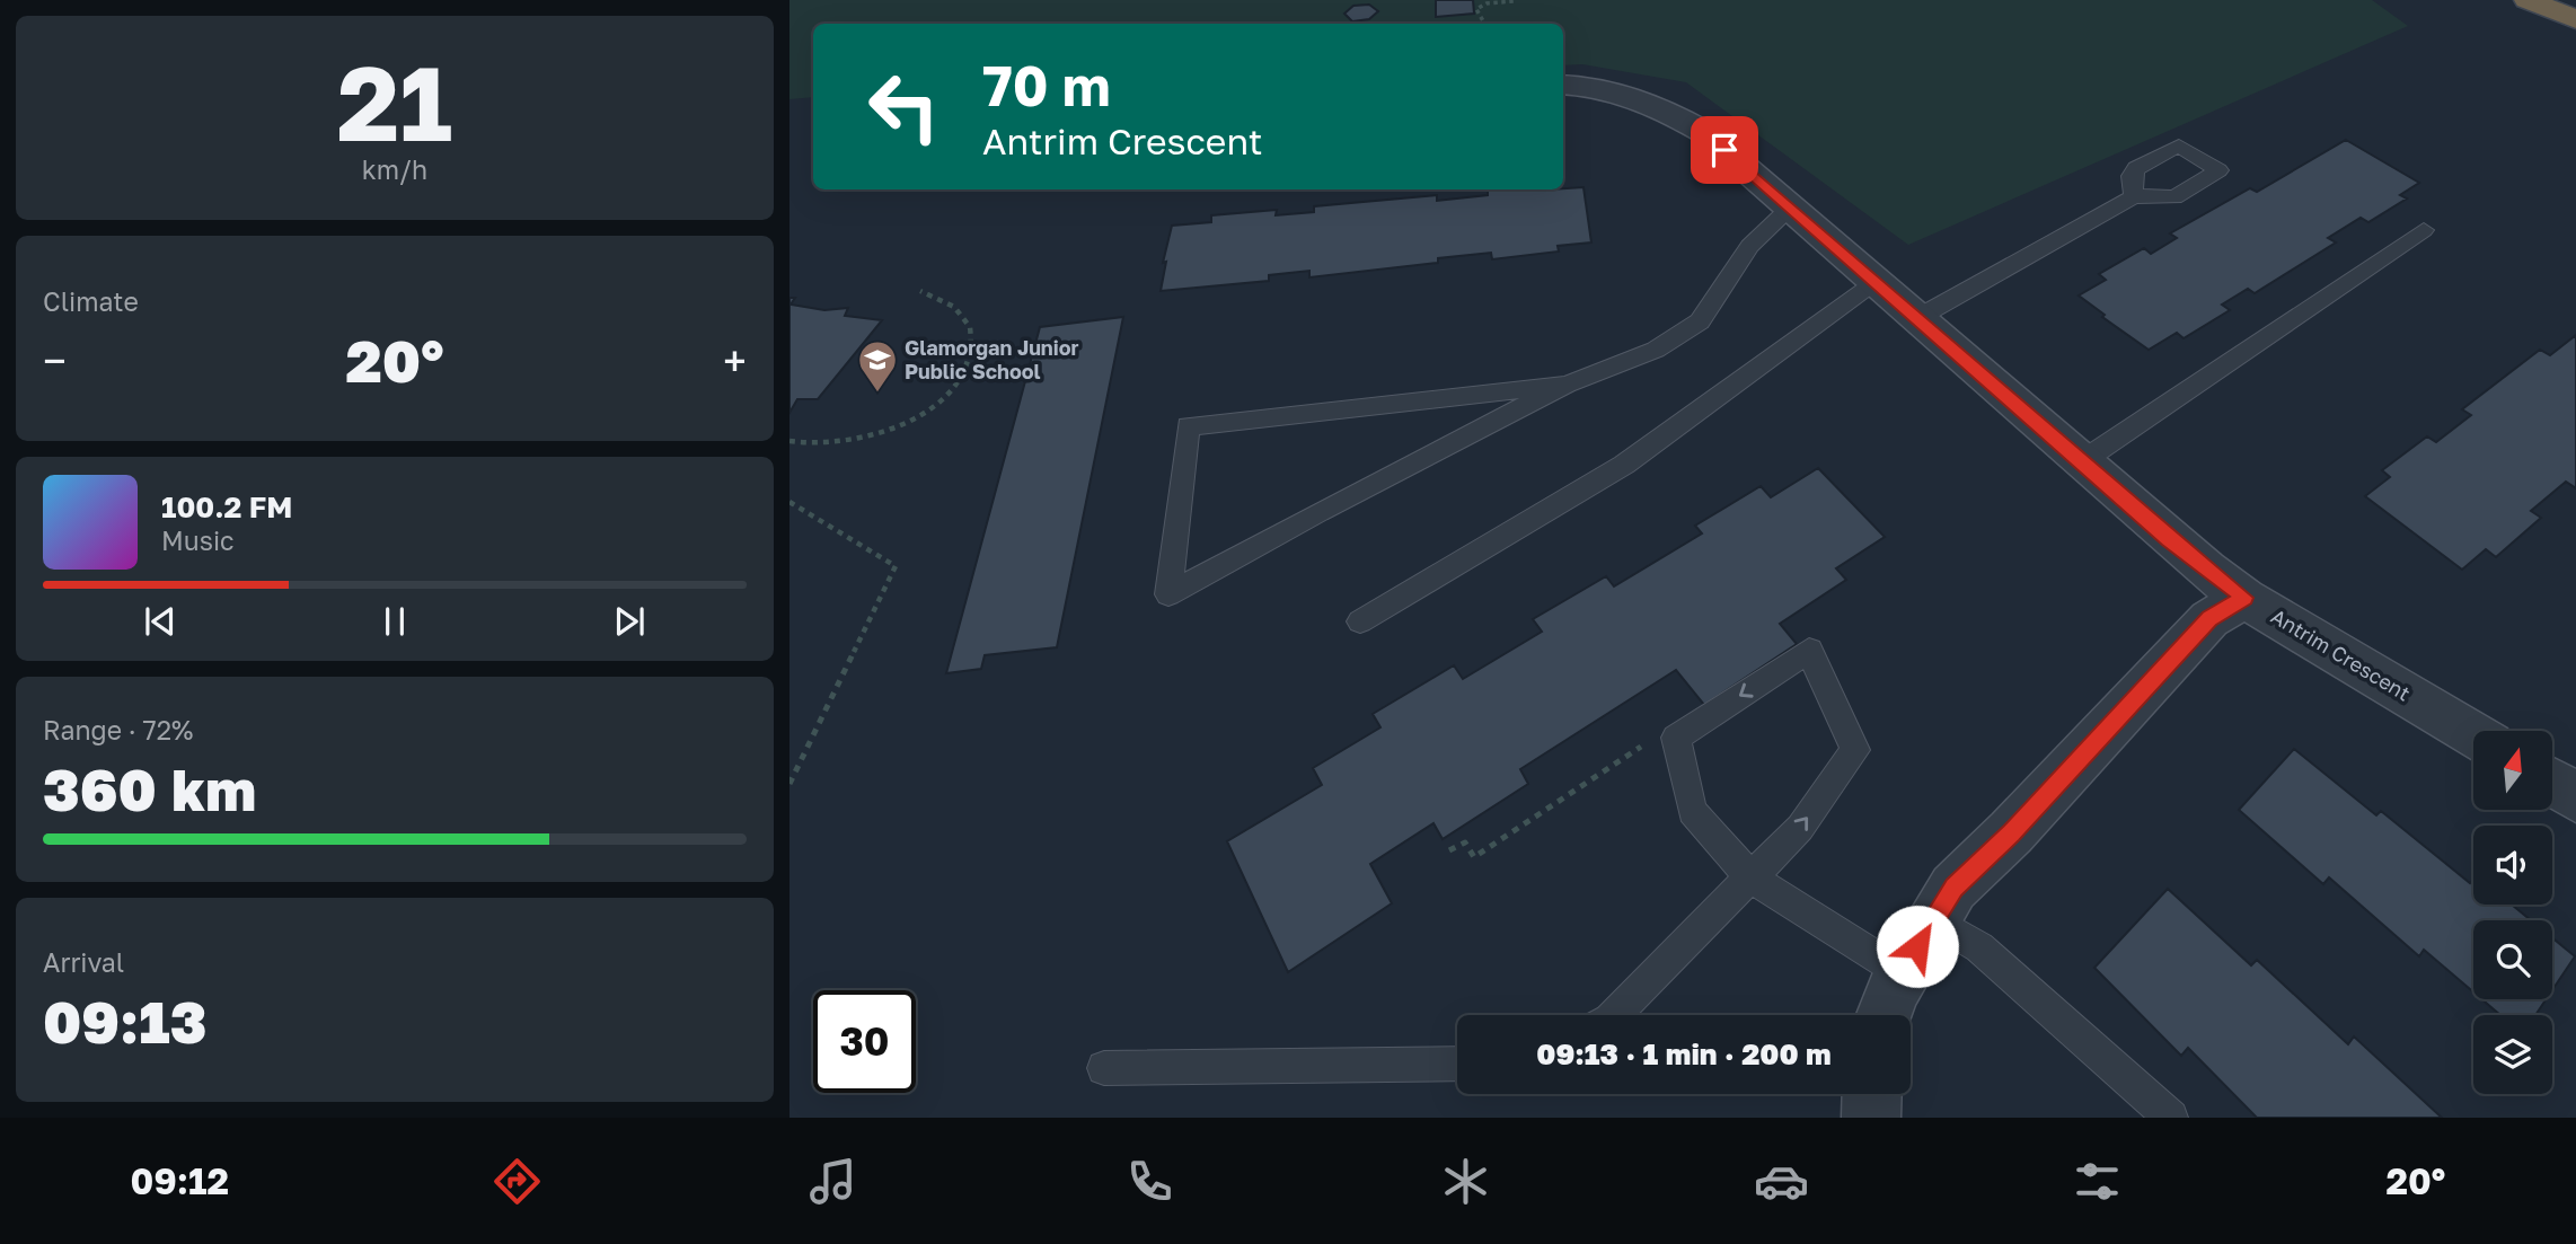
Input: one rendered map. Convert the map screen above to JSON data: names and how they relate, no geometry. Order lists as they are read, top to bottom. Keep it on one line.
{"streets":{"street":["Antrim Crescent"]},"places":{"school or university":["Glamorgan Junior Public School"]},"north":"top","page":{"tile":[["21","km/h"],"Climate",["Range · 72%","360 km"],["Arrival","09:13"]],"turn":["70 m","Antrim Crescent"],"heat":["−","20°","+"],"song":["100.2 FM","Music"],"limit":"30","trip":"09:13 · 1 min · 200 m","tabs":["09:12","20°"]}}
